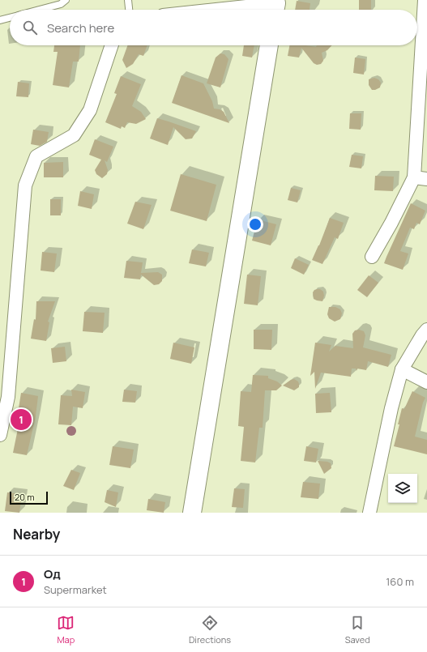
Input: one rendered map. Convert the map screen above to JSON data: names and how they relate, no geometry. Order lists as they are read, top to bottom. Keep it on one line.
{"scale_bar":"20 m","page":{"search":"Search here","pins":"1","scale":"20 m","heading":"Nearby","list":[{"mark":"1","name":"Од","note":"Supermarket","value":"160 m"}],"nav":["Map","Directions","Saved"]}}
